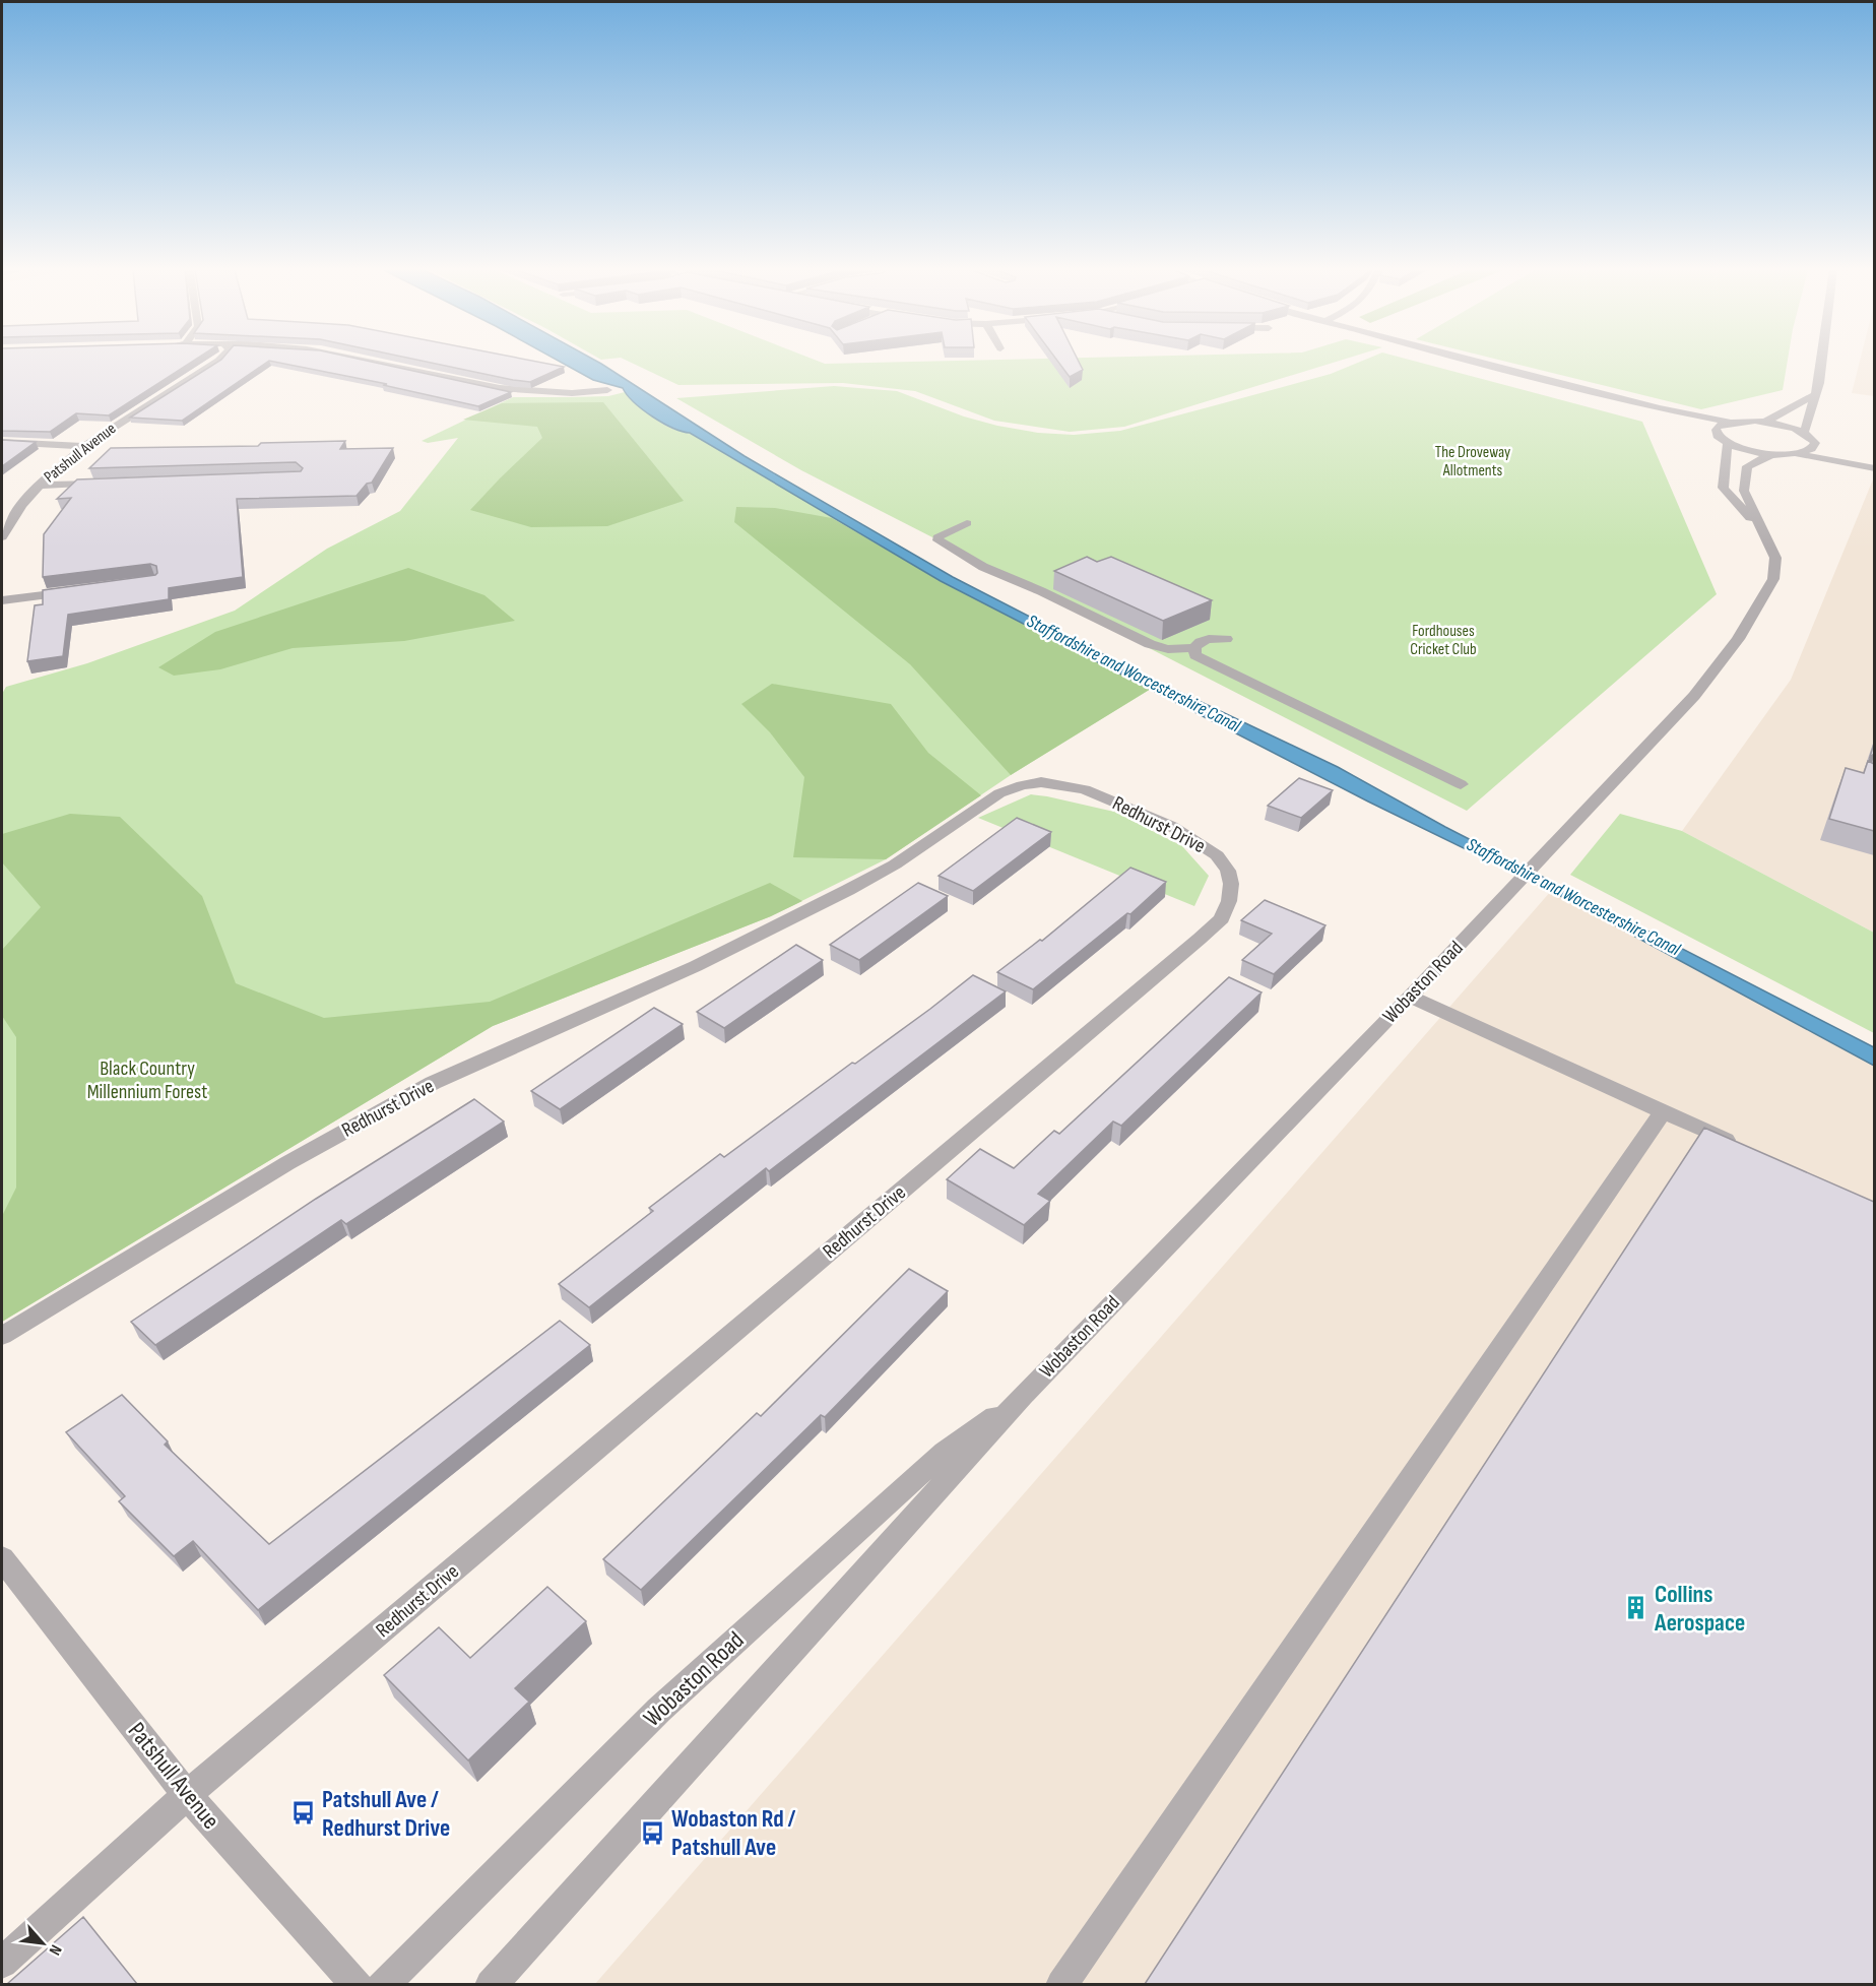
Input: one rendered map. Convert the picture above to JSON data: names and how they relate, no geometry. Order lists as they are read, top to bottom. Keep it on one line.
{"streets":{"street":["Patshull Avenue","Redhurst Drive","Wobaston Road"]},"crossings":[["Patshull Avenue","Redhurst Drive"]],"water":["Staffordshire and Worcestershire Canal"],"parks":["The Droveway Allotments","Fordhouses Cricket Club","Black Country Millennium Forest"],"places":{"building":["Collins Aerospace"],"bus stop":["Patshull Ave / Redhurst Drive","Wobaston Rd / Patshull Ave"]},"north":"bottom right"}
